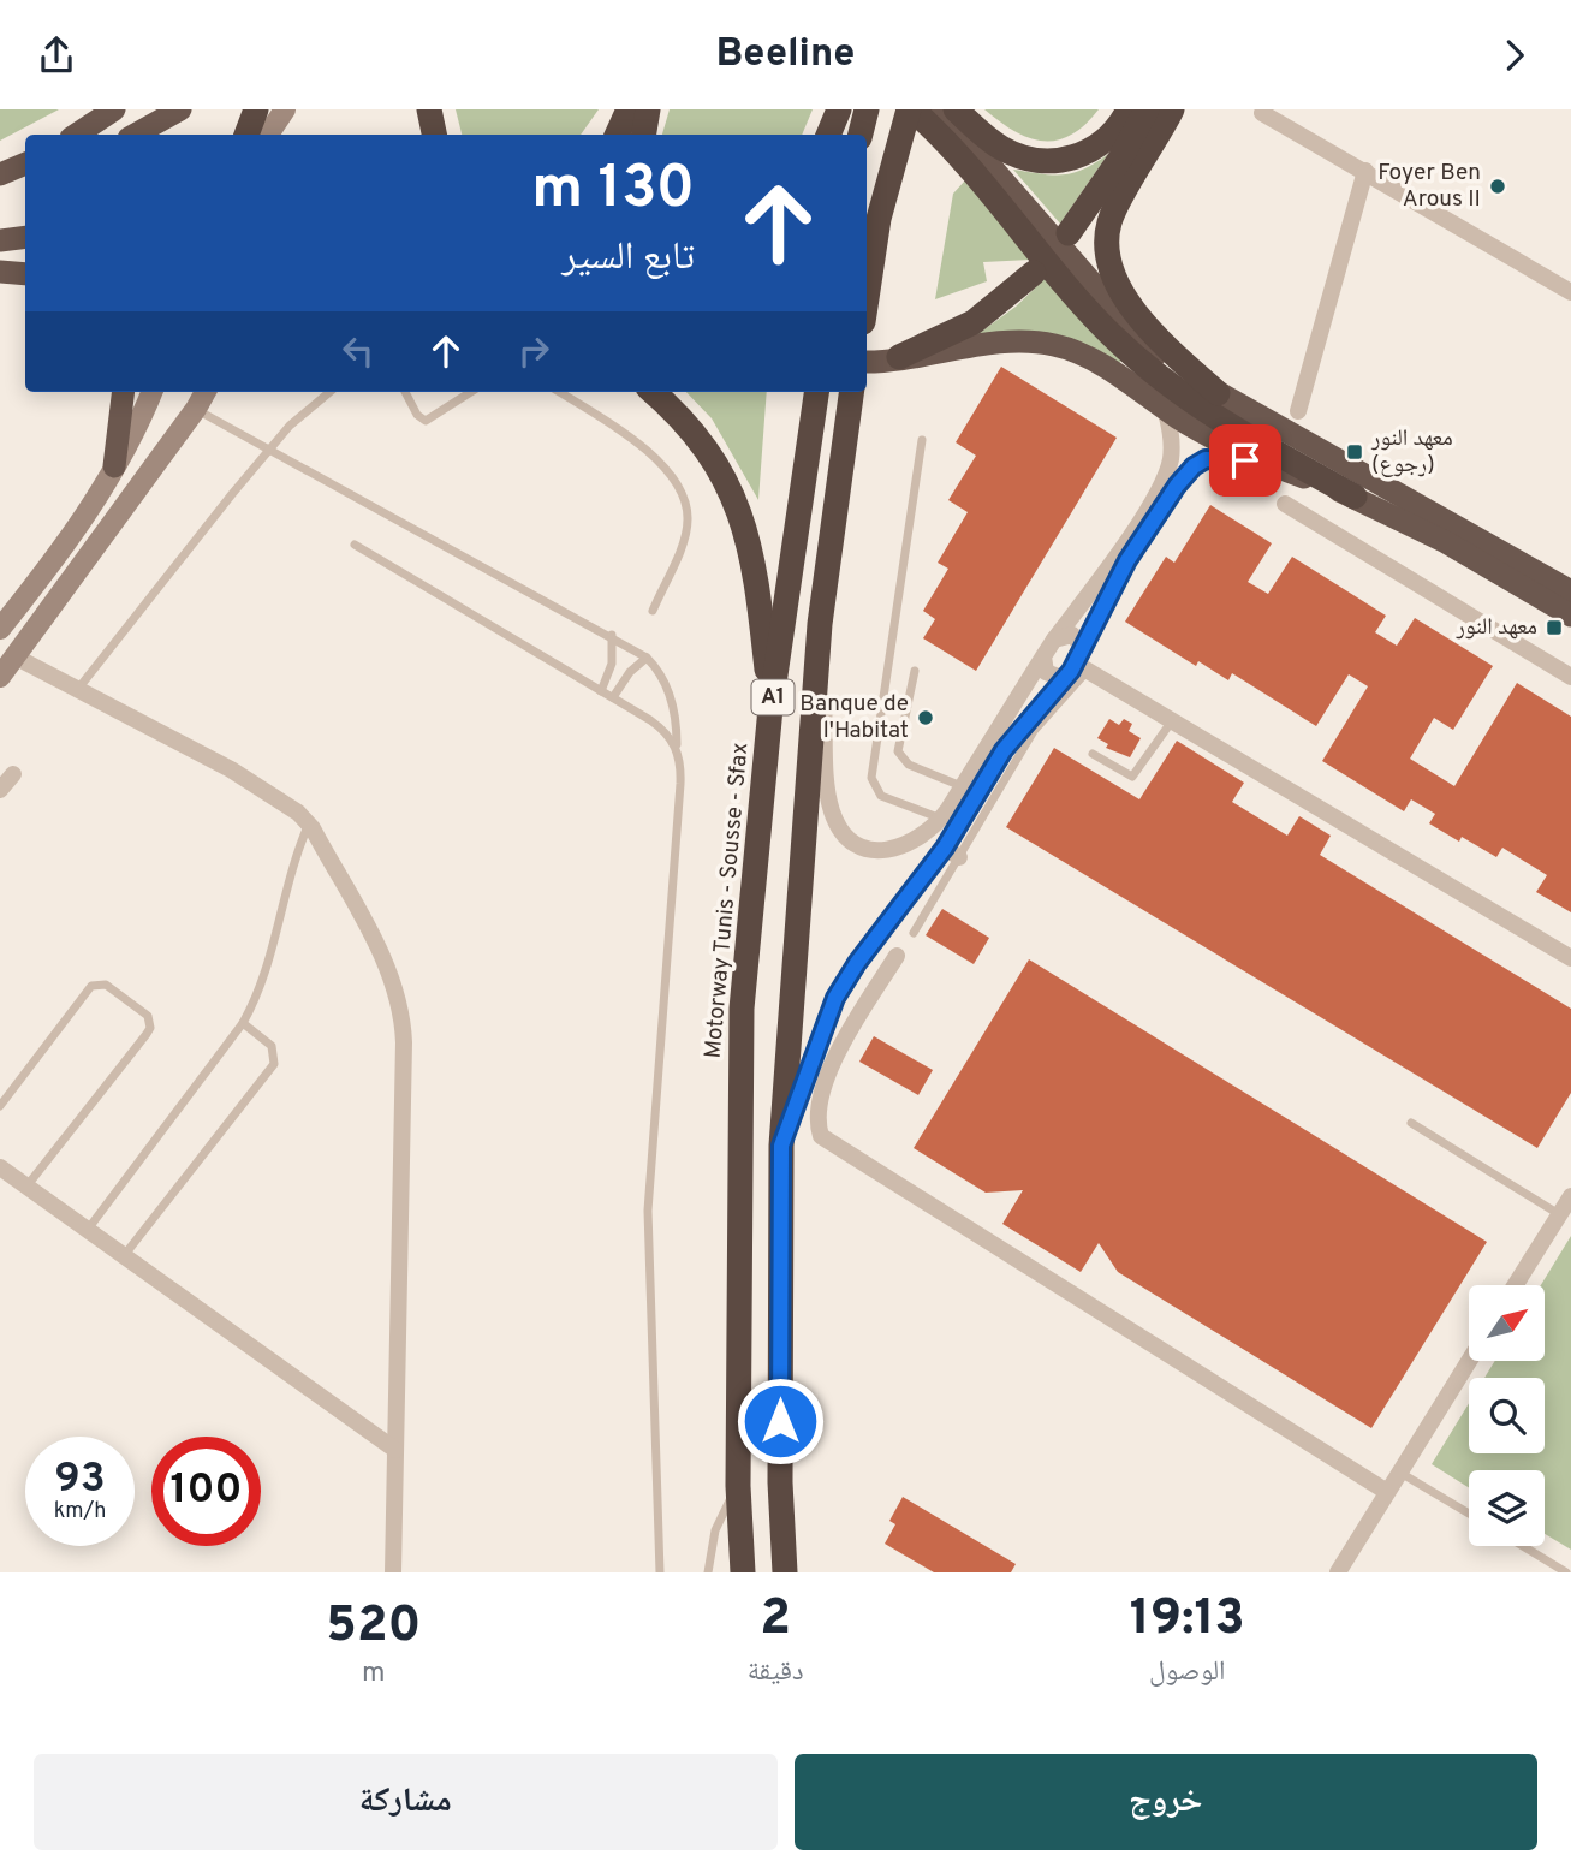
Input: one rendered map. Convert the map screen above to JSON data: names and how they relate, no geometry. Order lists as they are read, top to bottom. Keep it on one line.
{"streets":{"highway":["A1","Motorway Tunis - Sousse - Sfax"]},"places":{"other":["Foyer Ben Arous II","Banque de l'Habitat"],"transit":["معهد النور (رجوع)","معهد النور"]},"north":"top right","page":{"header":"Beeline","turn":["130 m","تابع السير"],"speed":"93 km/h","limit":"100","eta":["19:13","الوصول","2","دقيقة","520","m"],"buttons":["خروج","مشاركة"]}}
